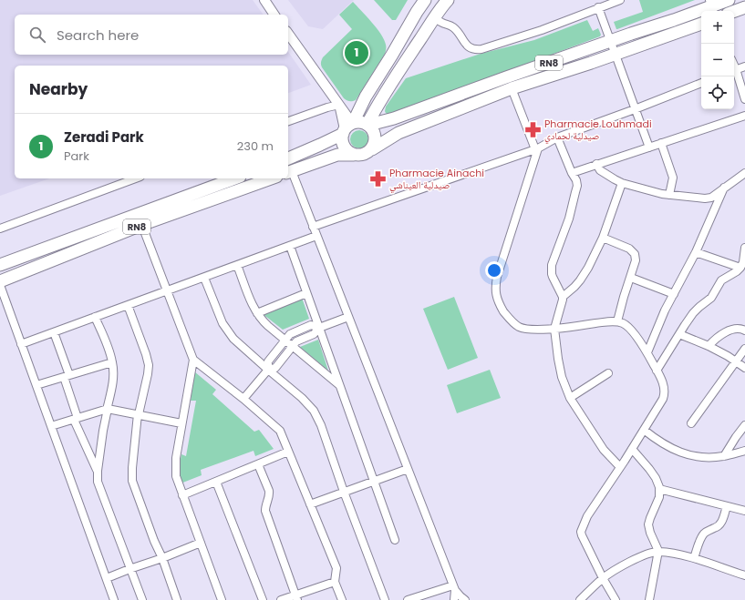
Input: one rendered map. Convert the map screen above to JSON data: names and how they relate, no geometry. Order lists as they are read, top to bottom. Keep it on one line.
{"streets":{"main road":["RN8"]},"places":{"pharmacy":["Pharmacie Louhmadi صيدلية لحمادي","Pharmacie Ainachi صيدلية العيناشي"]},"page":{"map_buttons":["+","−"],"search":"Search here","pins":"1","heading":"Nearby","list":[{"mark":"1","name":"Zeradi Park","note":"Park","value":"230 m"}]}}
